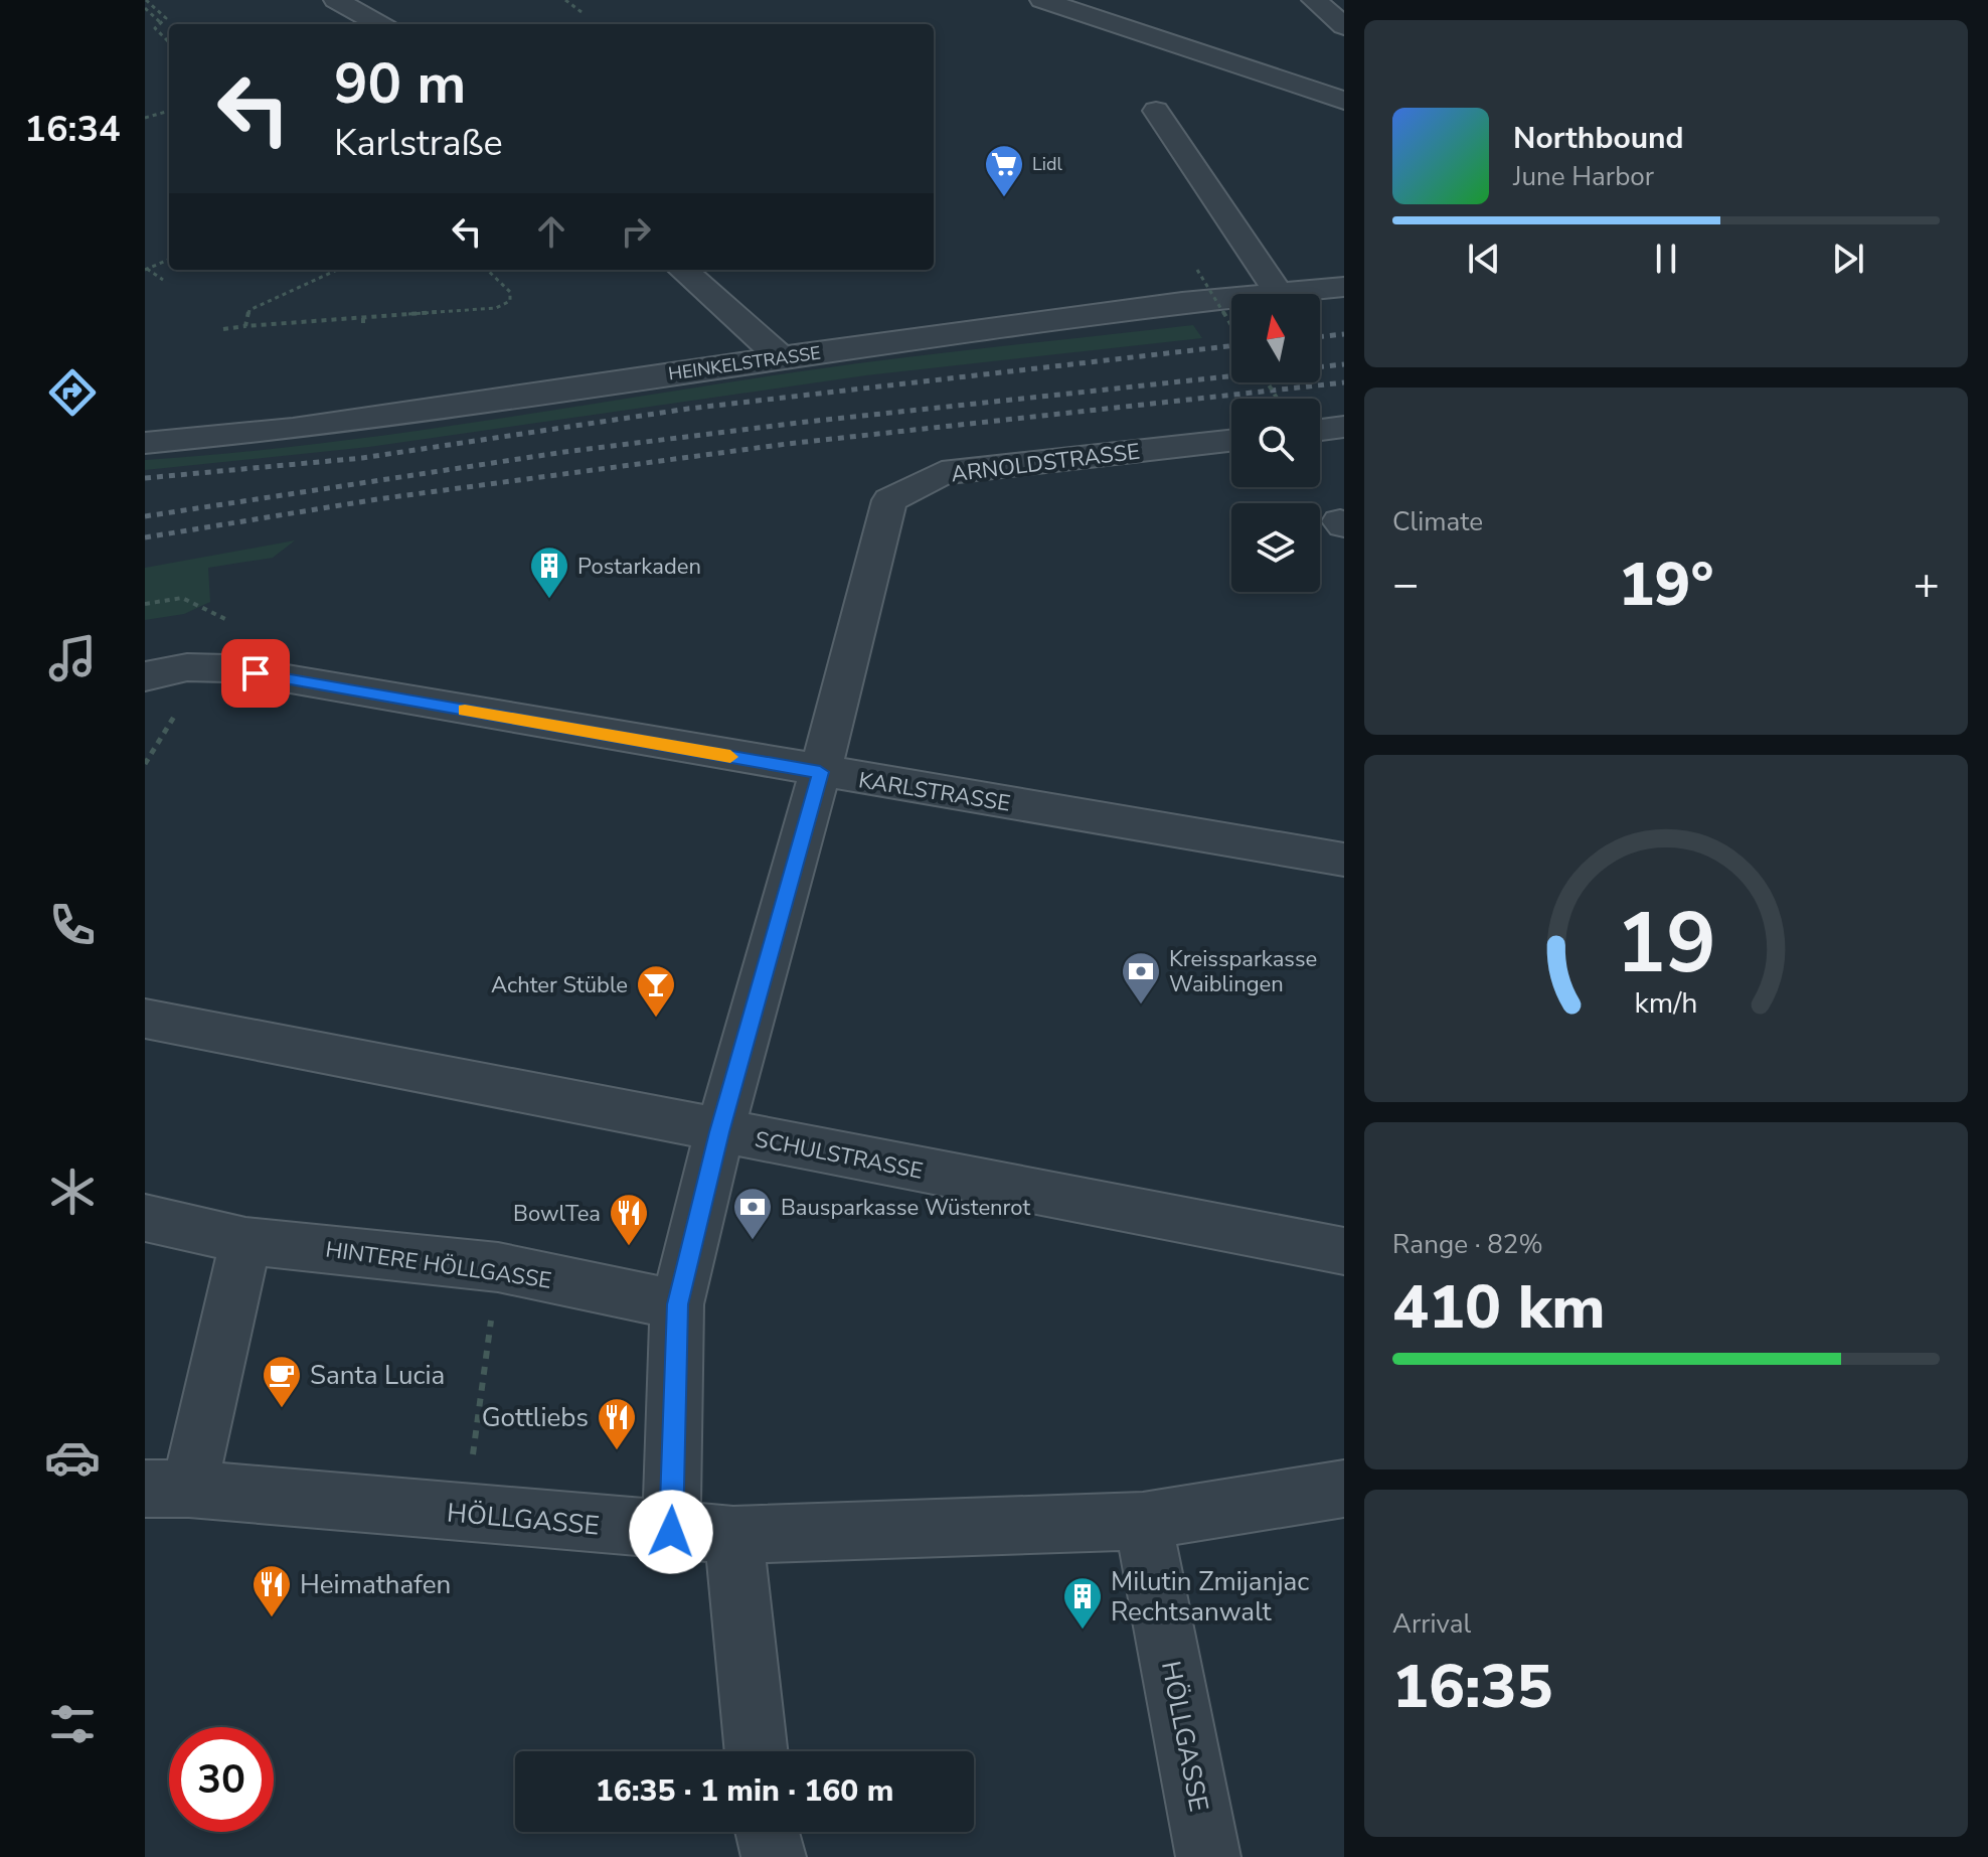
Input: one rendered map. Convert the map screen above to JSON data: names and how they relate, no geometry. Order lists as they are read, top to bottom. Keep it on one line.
{"streets":{"street":["HEINKELSTRASSE","ARNOLDSTRASSE","KARLSTRASSE","SCHULSTRASSE","HINTERE HÖLLGASSE","HÖLLGASSE"]},"crossings":[["ARNOLDSTRASSE","KARLSTRASSE"],["ARNOLDSTRASSE","SCHULSTRASSE"],["ARNOLDSTRASSE","HINTERE HÖLLGASSE"],["ARNOLDSTRASSE","HÖLLGASSE"]],"places":{"supermarket":["Lidl"],"building":["Postarkaden","Milutin Zmijanjac Rechtsanwalt"],"bank":["Kreissparkasse Waiblingen","Bausparkasse Wüstenrot"],"bar":["Achter Stüble"],"restaurant":["BowlTea","Gottliebs","Heimathafen"],"cafe":["Santa Lucia"]},"north":"top","page":{"tabs":"16:34","turn":["90 m","Karlstraße"],"song":["Northbound","June Harbor"],"tile":["Climate",["Range · 82%","410 km"],["Arrival","16:35"]],"heat":["−","19°","+"],"limit":"30","trip":"16:35 · 1 min · 160 m","gauge":["19","km/h"]}}
